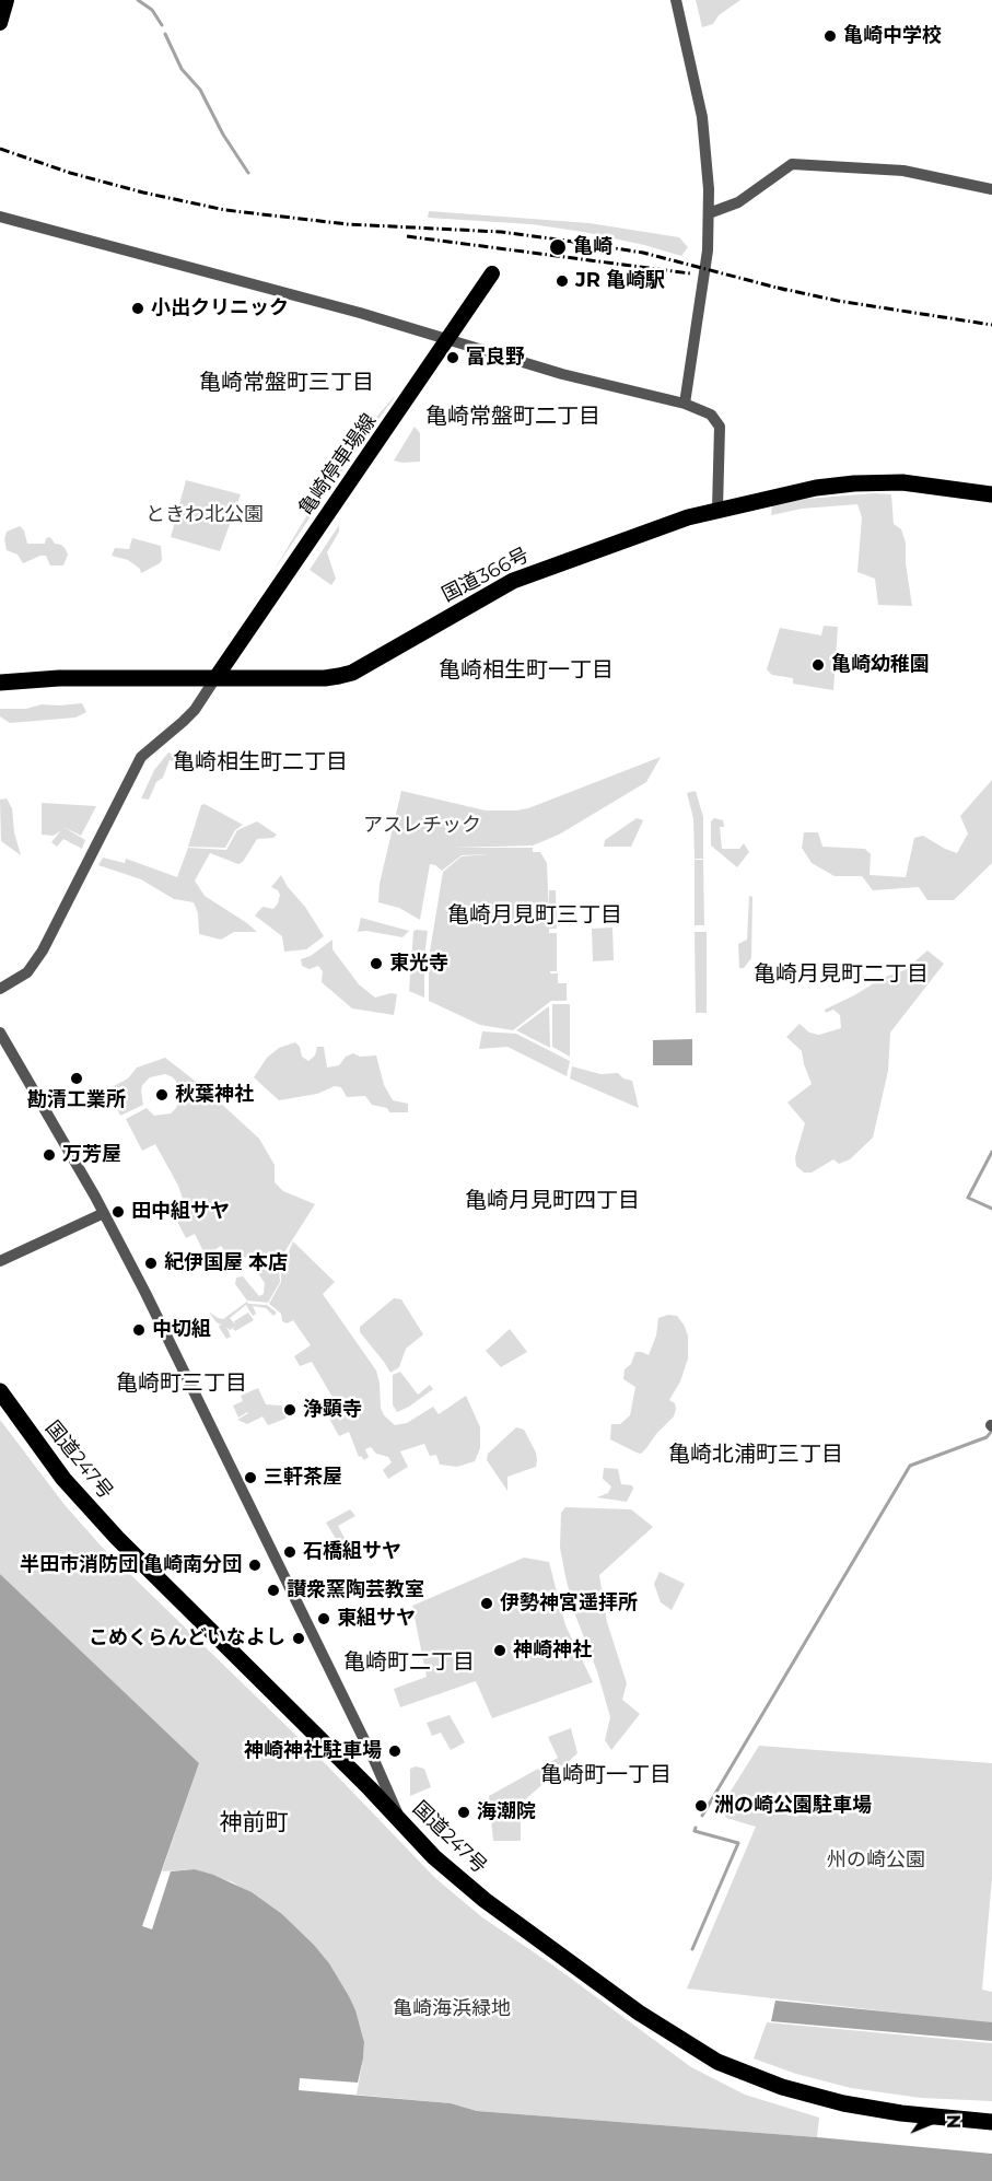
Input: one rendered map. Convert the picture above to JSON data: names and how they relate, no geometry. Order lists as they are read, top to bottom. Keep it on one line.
{"streets":{"highway":["国道366号","国道247号"],"main road":["亀崎停車場線"]},"crossings":[["亀崎停車場線","国道366号"]],"districts":["亀崎常盤町三丁目","亀崎常盤町二丁目","亀崎相生町一丁目","亀崎相生町二丁目","亀崎月見町三丁目","亀崎月見町二丁目","亀崎月見町四丁目","亀崎町三丁目","亀崎北浦町三丁目","亀崎町二丁目","亀崎町一丁目","神前町"],"parks":["ときわ北公園","アスレチック","州の崎公園","亀崎海浜緑地"],"places":["亀崎中学校","亀崎","JR 亀崎駅","小出クリニック","富良野","亀崎幼稚園","東光寺","勘清工業所","秋葉神社","万芳屋","田中組サヤ","紀伊国屋 本店","中切組","浄顕寺","三軒茶屋","石橋組サヤ","半田市消防団 亀崎南分団","讃衆窯陶芸教室","伊勢神宮遥拝所","東組サヤ","こめくらんどいなよし","神崎神社","神崎神社駐車場","洲の崎公園駐車場","海潮院"],"north":"right"}
